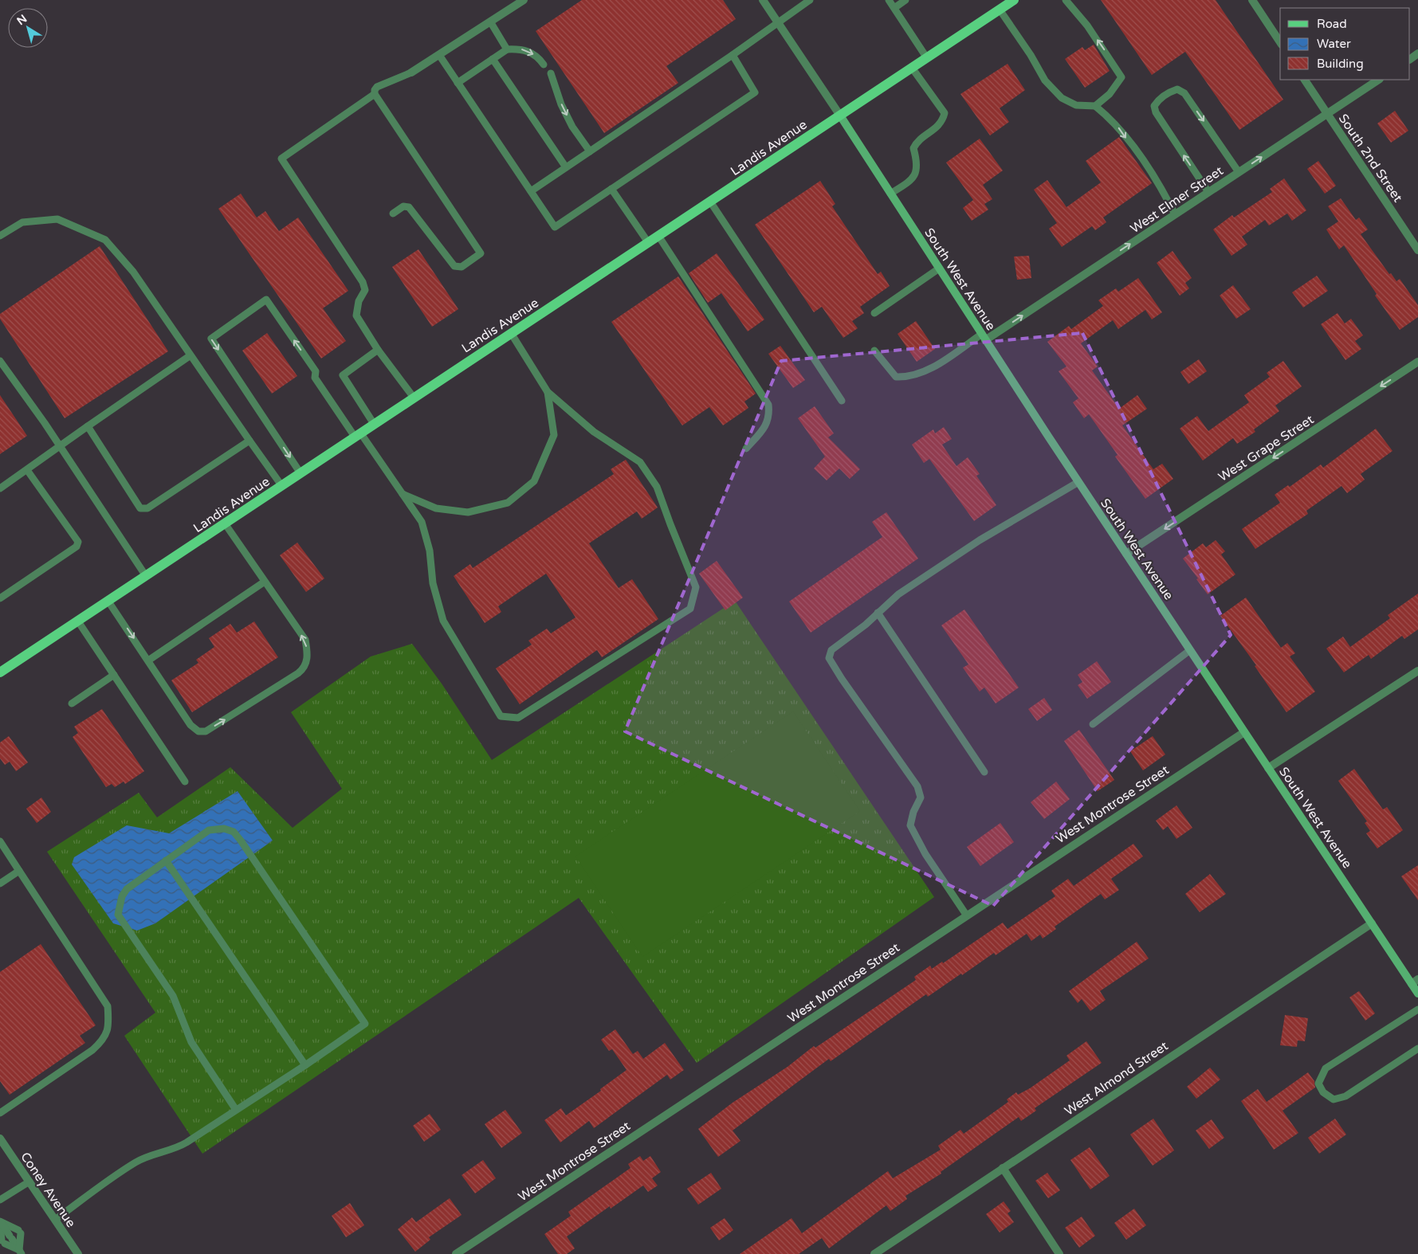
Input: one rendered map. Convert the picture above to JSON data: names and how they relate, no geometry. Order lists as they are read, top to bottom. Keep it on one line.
{"streets":{"main road":["Landis Avenue"],"street":["South 2nd Street","West Elmer Street","South West Avenue","West Grape Street","West Montrose Street","West Almond Street","Coney Avenue"]},"crossings":[["Landis Avenue","South West Avenue"],["South 2nd Street","West Elmer Street"],["West Elmer Street","South West Avenue"],["South West Avenue","West Grape Street"],["South West Avenue","West Montrose Street"],["South West Avenue","West Almond Street"]],"one_way":["West Elmer Street","West Grape Street"],"legend":["Road","Water","Building"],"north":"top left"}
